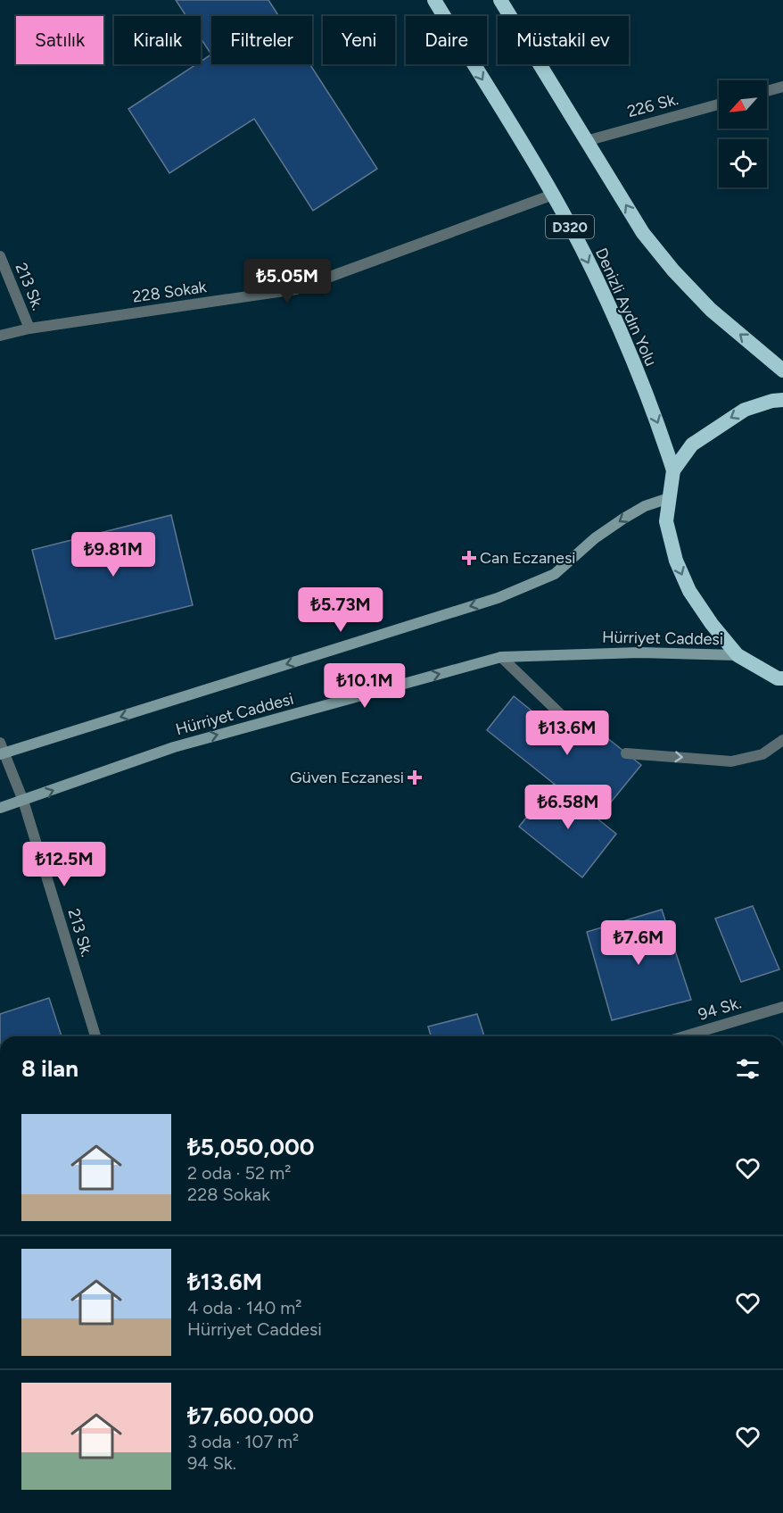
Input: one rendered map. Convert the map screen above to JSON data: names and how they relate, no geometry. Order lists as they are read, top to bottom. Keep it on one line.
{"streets":{"highway":["D320","Denizli Aydın Yolu"],"main road":["Hürriyet Caddesi"],"street":["226 Sk.","213 Sk.","228 Sokak","94 Sk."]},"crossings":[["213 Sk.","228 Sokak"],["213 Sk.","Hürriyet Caddesi"],["228 Sokak","Denizli Aydın Yolu"]],"places":{"health":["Can Eczanesi","Güven Eczanesi"]},"north":"bottom left","page":{"chip":["Satılık","Kiralık","Filtreler","Yeni","Daire","Müstakil ev"],"price":["₺5.05M","₺9.81M","₺5.73M","₺10.1M","₺13.6M","₺6.58M","₺12.5M","₺7.6M"],"heading":"8 ilan","list":[{"name":"₺5,050,000","note":"2 oda · 52 m² · 228 Sokak"},{"name":"₺13.6M","note":"4 oda · 140 m² · Hürriyet Caddesi"},{"name":"₺7,600,000","note":"3 oda · 107 m² · 94 Sk."}]}}
